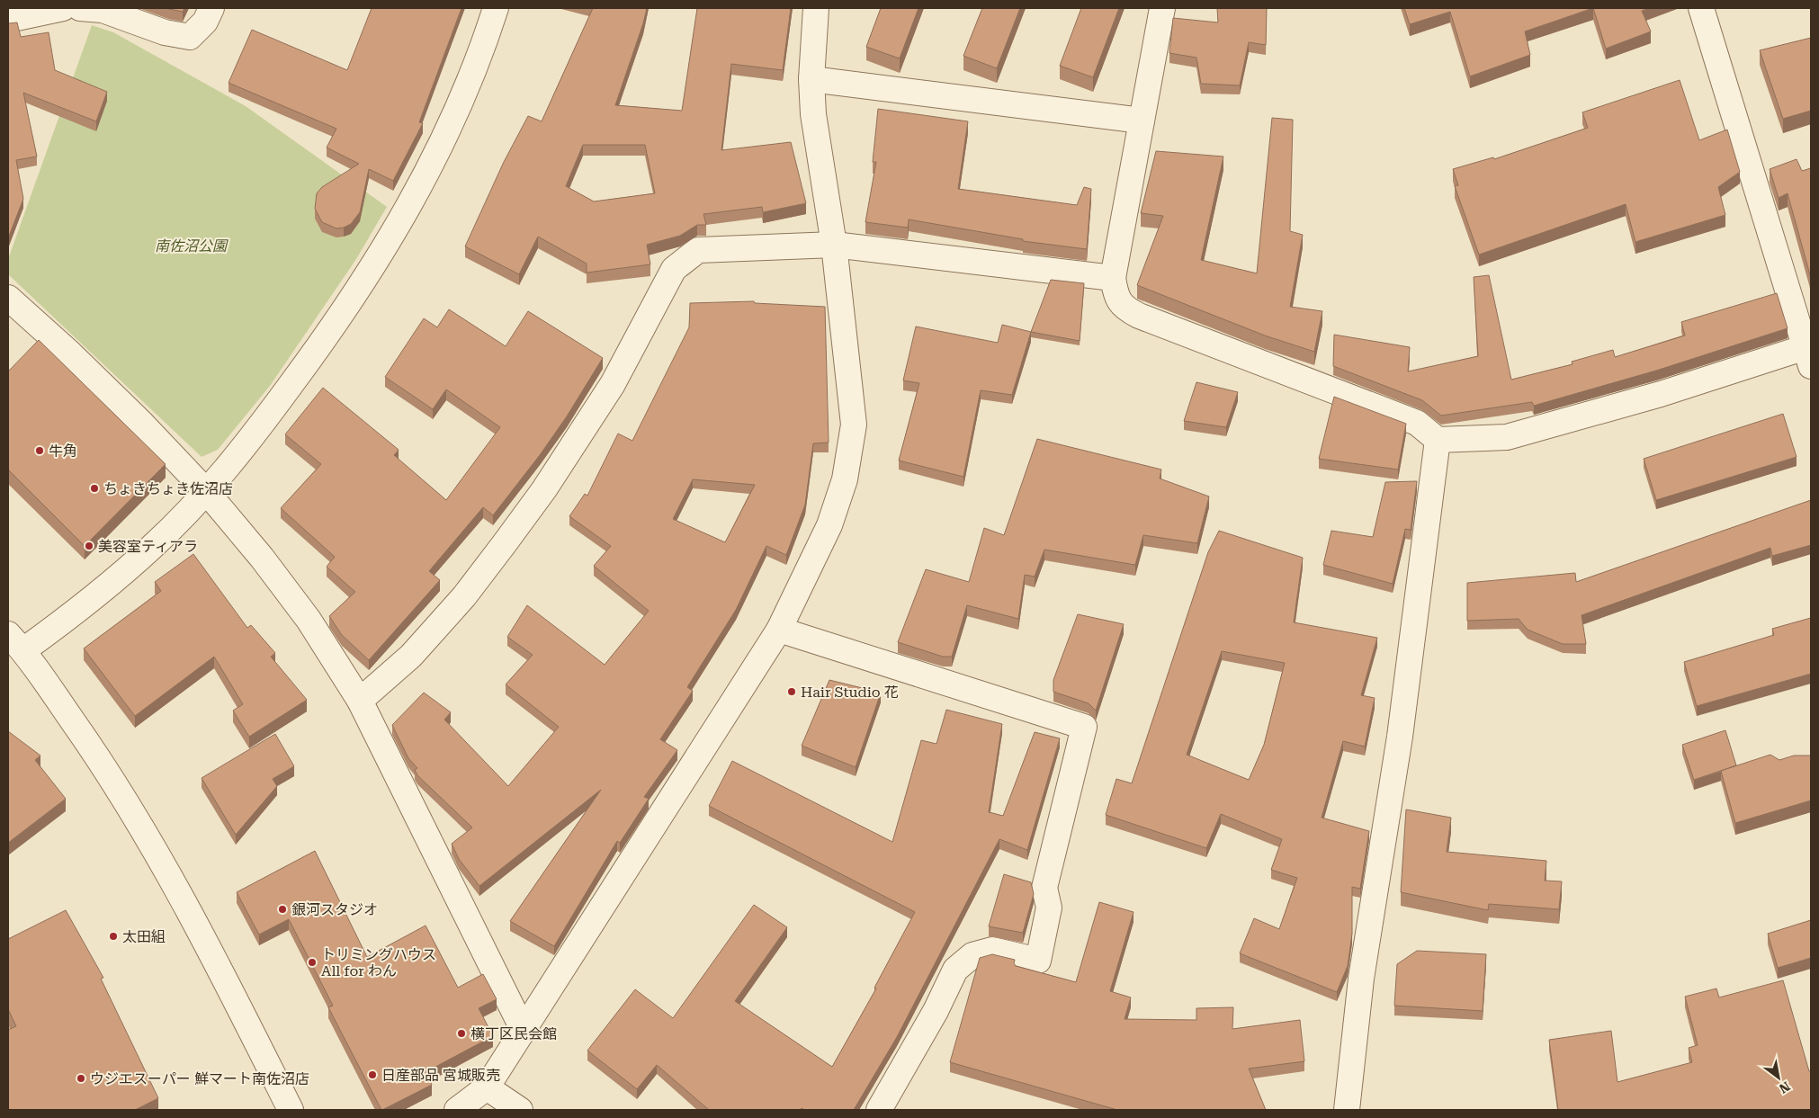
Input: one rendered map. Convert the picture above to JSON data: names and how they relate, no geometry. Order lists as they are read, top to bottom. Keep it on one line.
{"parks":["南佐沼公園"],"places":["牛角","ちょきちょき佐沼店","美容室ティアラ","Hair Studio 花","銀河スタジオ","太田組","トリミングハウス All for わん","横丁区民会館","日産部品 宮城販売","ウジエスーパー 鮮マート南佐沼店"],"north":"bottom right"}
